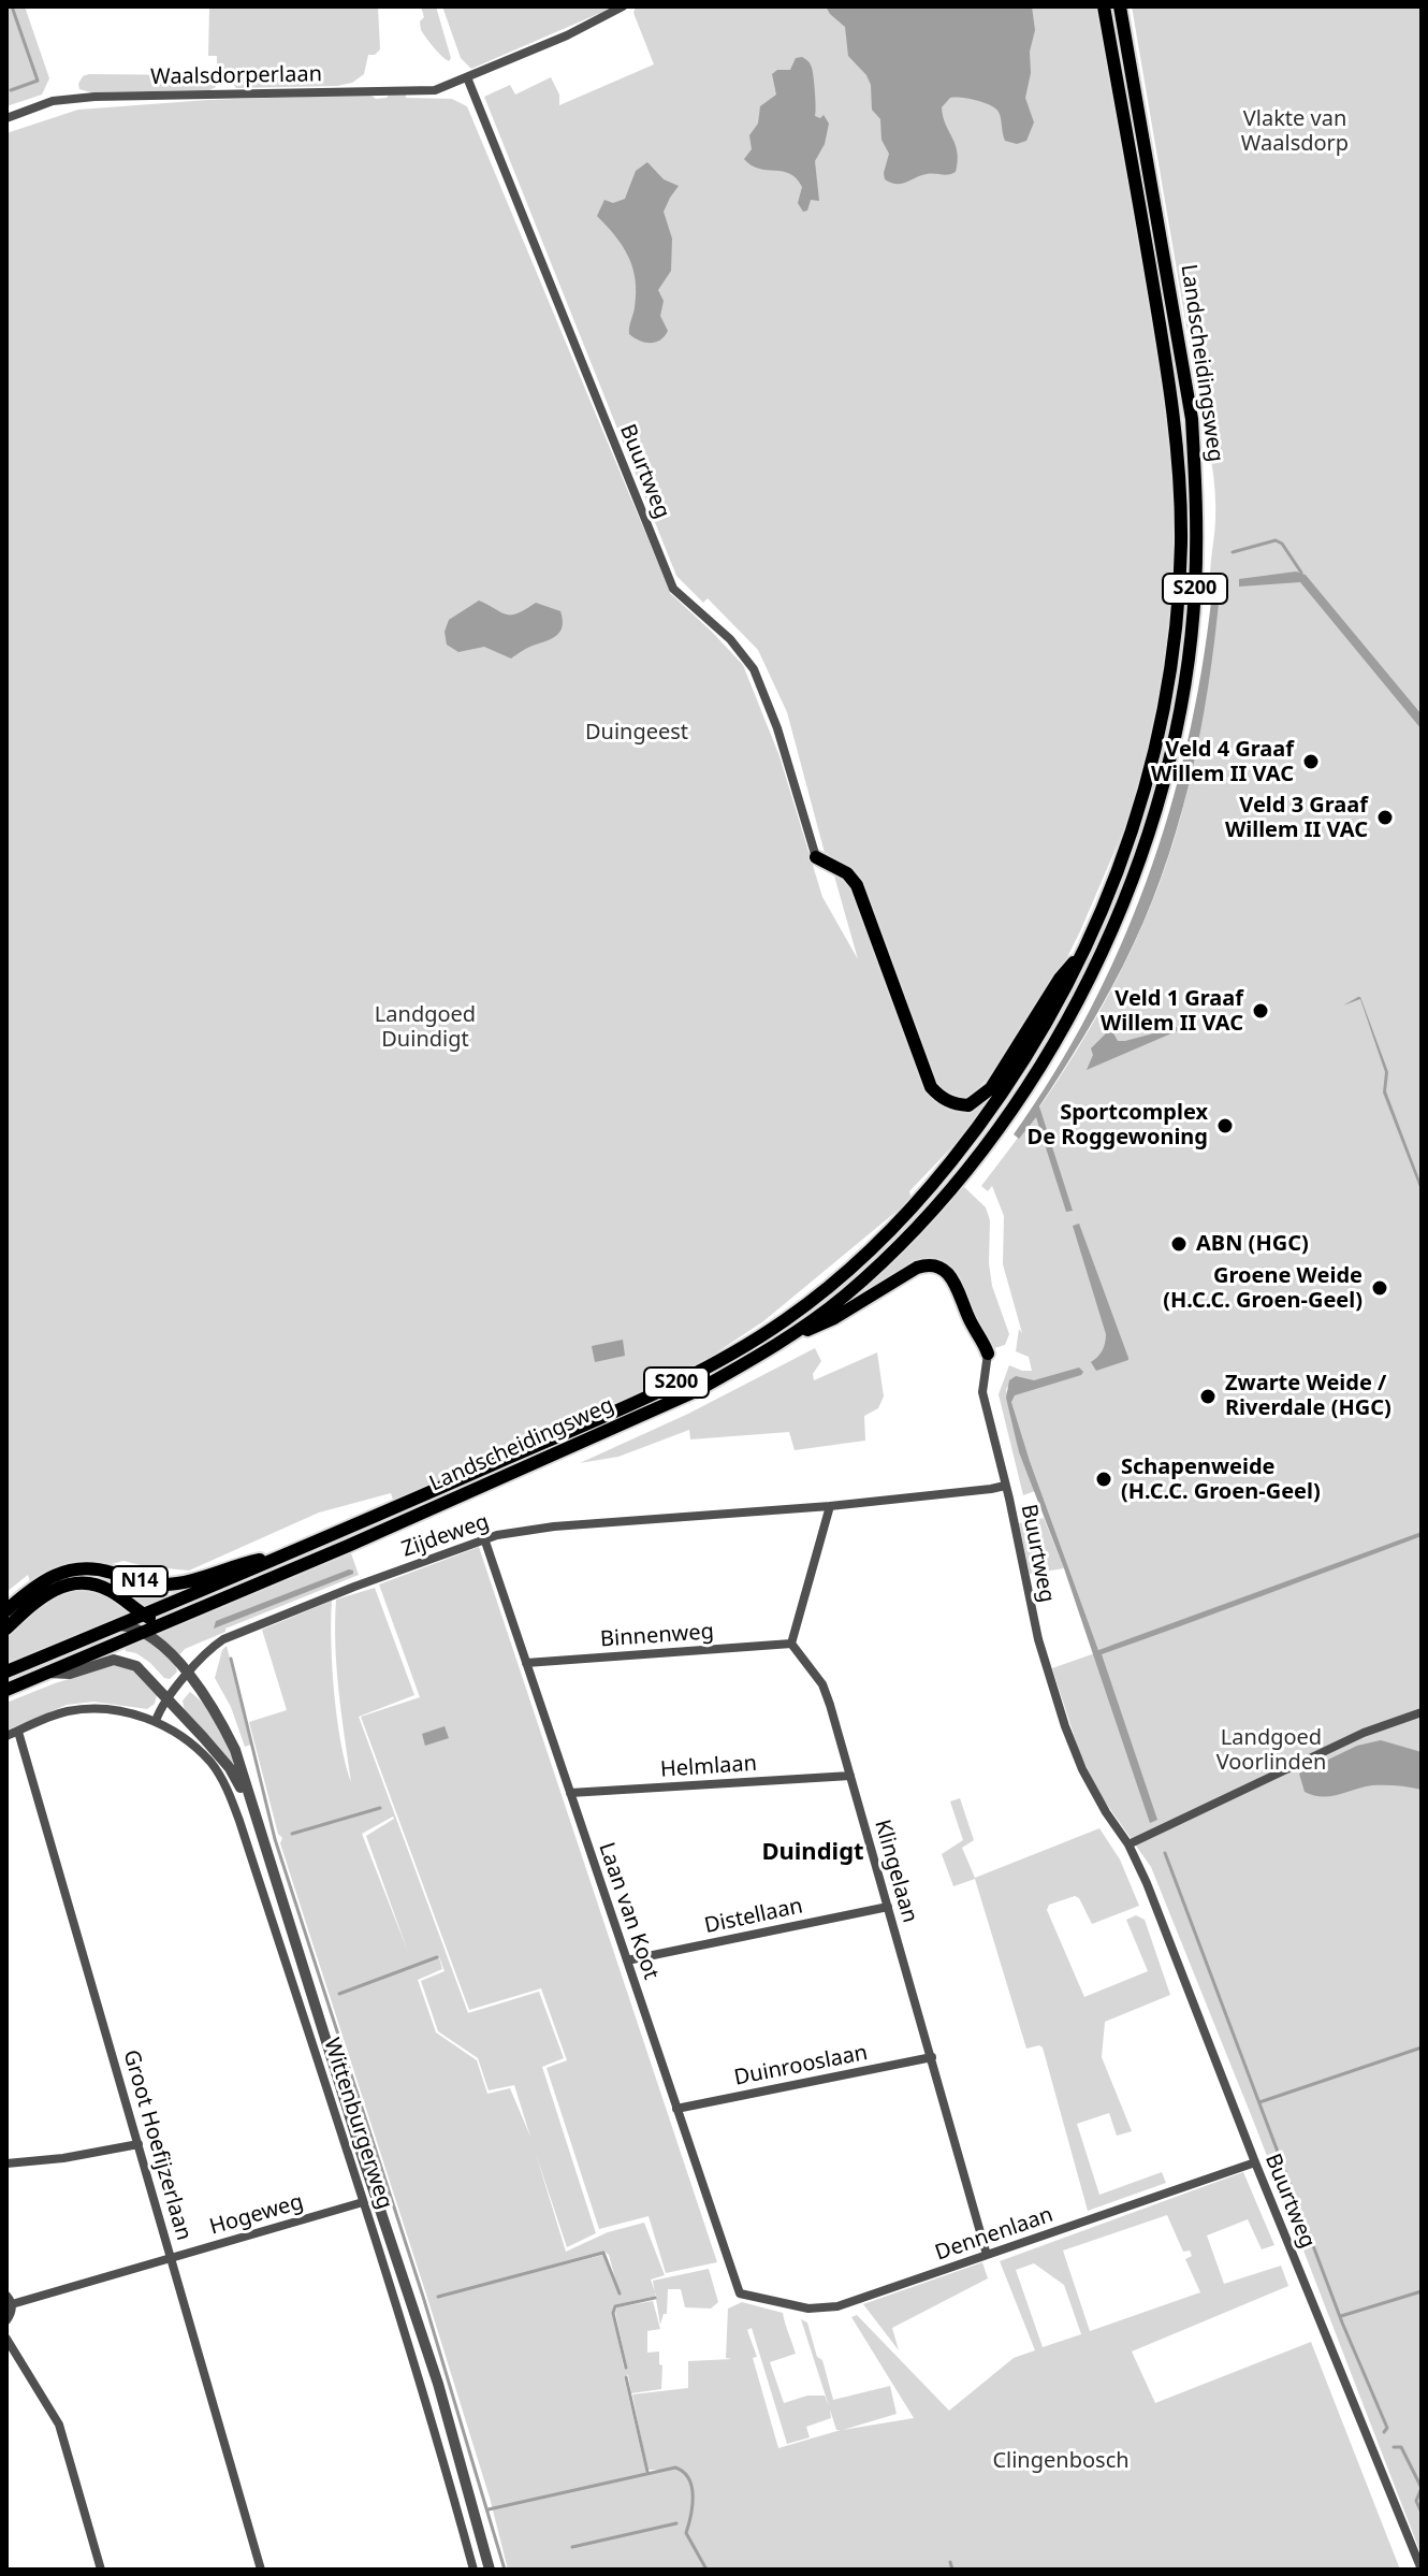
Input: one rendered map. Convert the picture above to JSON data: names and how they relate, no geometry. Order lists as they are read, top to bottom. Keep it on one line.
{"streets":{"main road":["Landscheidingsweg","S200","N14"],"street":["Waalsdorperlaan","Buurtweg","Zijdeweg","Binnenweg","Helmlaan","Klingelaan","Laan van Koot","Distellaan","Duinrooslaan","Wittenburgerweg","Groot Hoefijzerlaan","Hogeweg","Dennenlaan"]},"crossings":[["Waalsdorperlaan","Buurtweg"],["Landscheidingsweg","N14"],["Landscheidingsweg","Wittenburgerweg"],["Buurtweg","Zijdeweg"],["Buurtweg","Dennenlaan"],["Zijdeweg","Laan van Koot"],["Zijdeweg","Wittenburgerweg"],["Binnenweg","Klingelaan"],["Binnenweg","Laan van Koot"],["Helmlaan","Klingelaan"],["Helmlaan","Laan van Koot"],["Klingelaan","Distellaan"],["Klingelaan","Duinrooslaan"],["Klingelaan","Dennenlaan"],["Laan van Koot","Distellaan"],["Laan van Koot","Duinrooslaan"],["Laan van Koot","Dennenlaan"],["Wittenburgerweg","Hogeweg"],["Groot Hoefijzerlaan","Hogeweg"]],"districts":["Duindigt"],"parks":["Vlakte van Waalsdorp","Duingeest","Landgoed Duindigt","Landgoed Voorlinden","Clingenbosch"],"places":["Veld 4 Graaf Willem II VAC","Veld 3 Graaf Willem II VAC","Veld 1 Graaf Willem II VAC","Sportcomplex De Roggewoning","ABN (HGC)","Groene Weide (H.C.C. Groen-Geel)","Zwarte Weide / Riverdale (HGC)","Schapenweide (H.C.C. Groen-Geel)"]}
